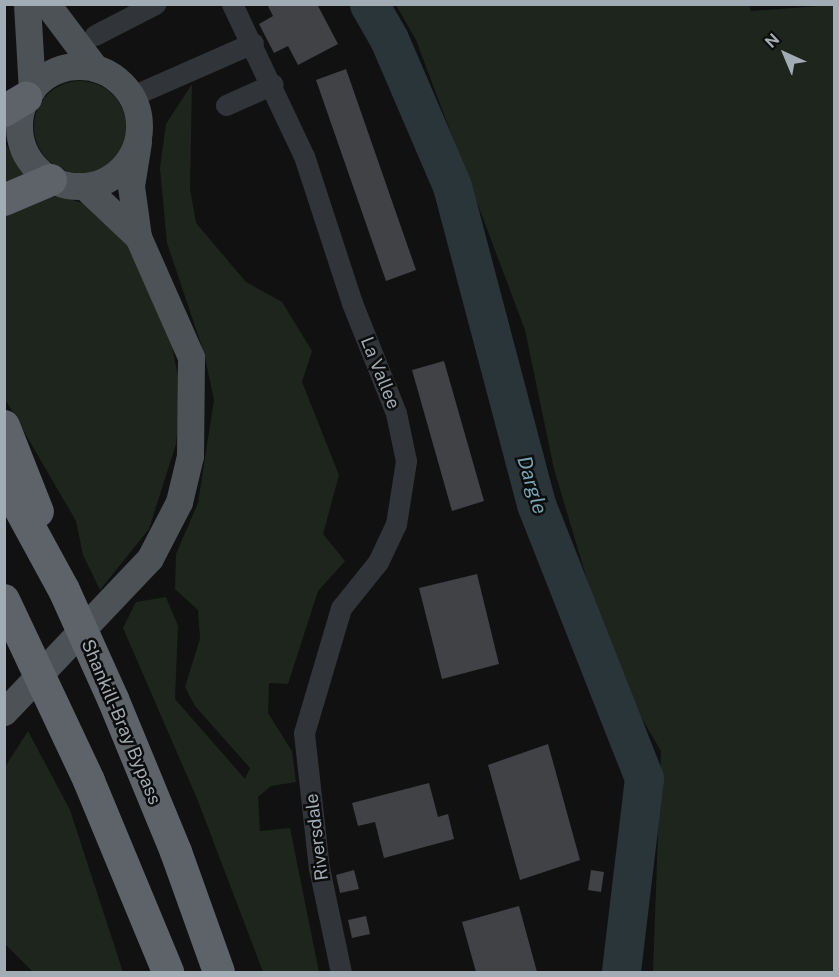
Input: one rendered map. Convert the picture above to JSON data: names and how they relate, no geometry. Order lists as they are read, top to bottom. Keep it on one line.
{"streets":{"highway":["Shankill-Bray Bypass"],"street":["La Vallee","Riversdale"]},"crossings":[["La Vallee","Riversdale"]],"water":["Dargle"],"north":"top left"}
